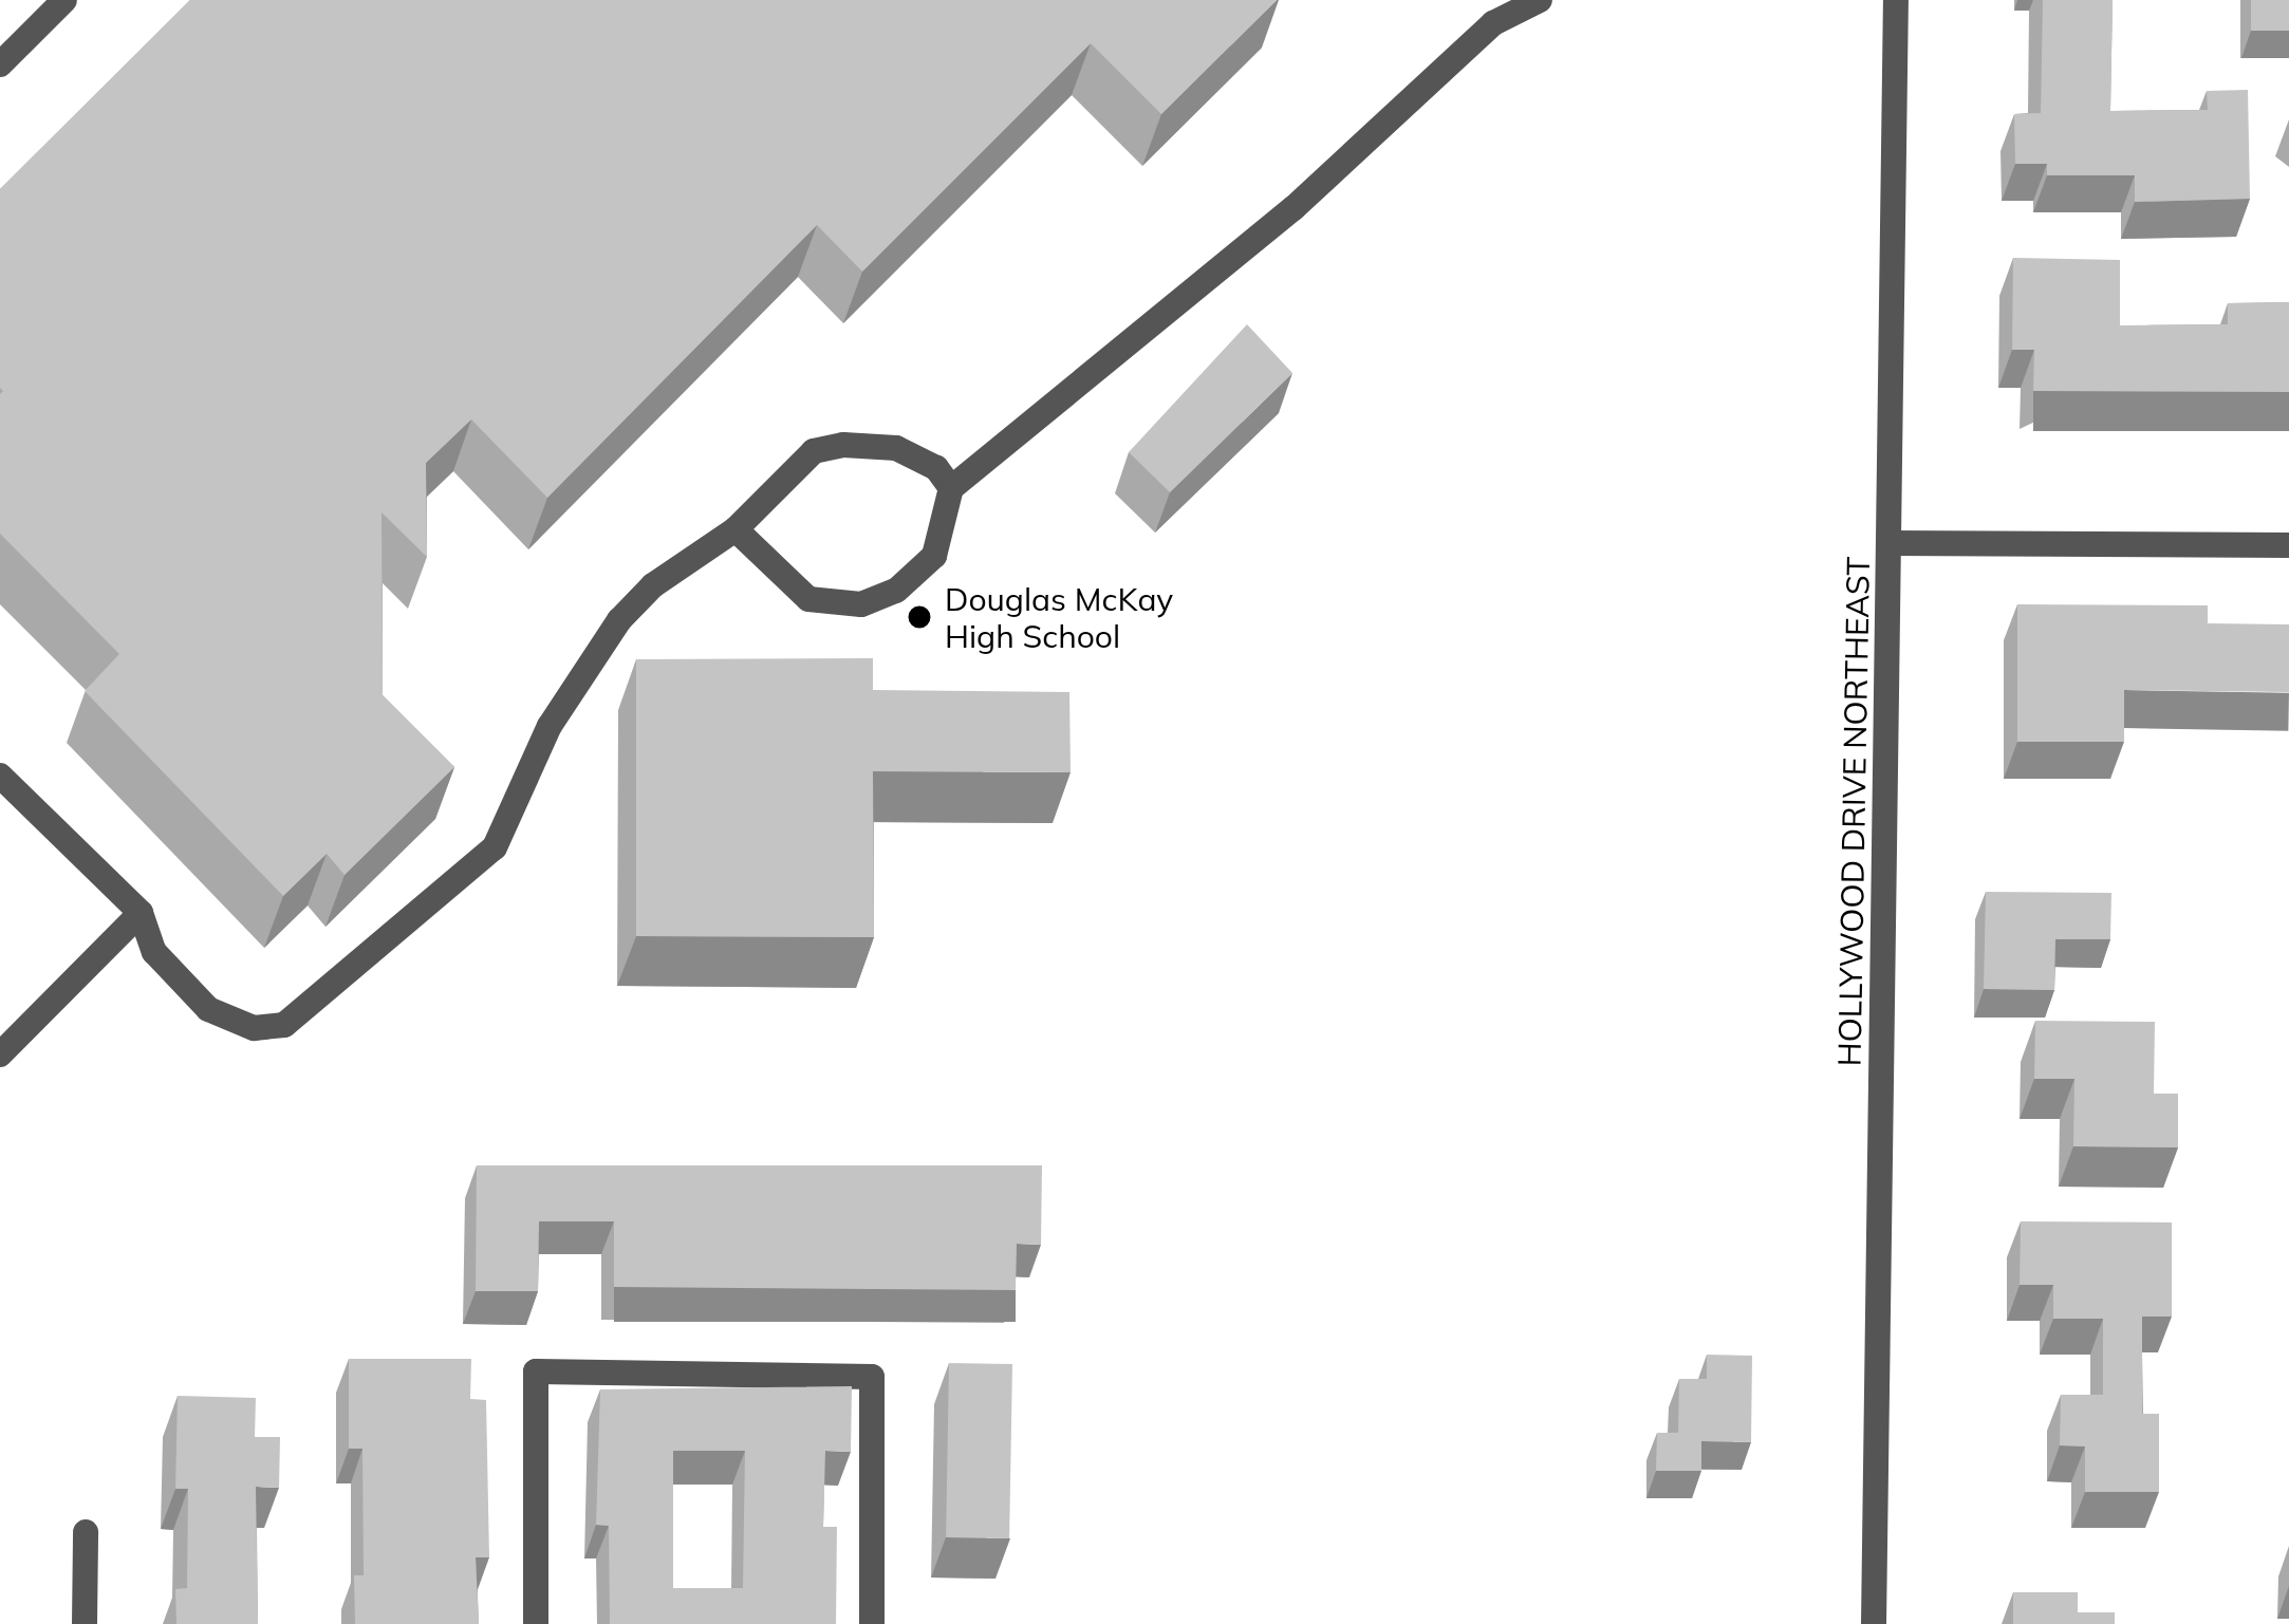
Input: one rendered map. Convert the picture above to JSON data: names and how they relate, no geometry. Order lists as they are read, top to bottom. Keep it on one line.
{"streets":{"street":["HOLLYWOOD DRIVE NORTHEAST"]},"places":["Douglas McKay High School"]}
